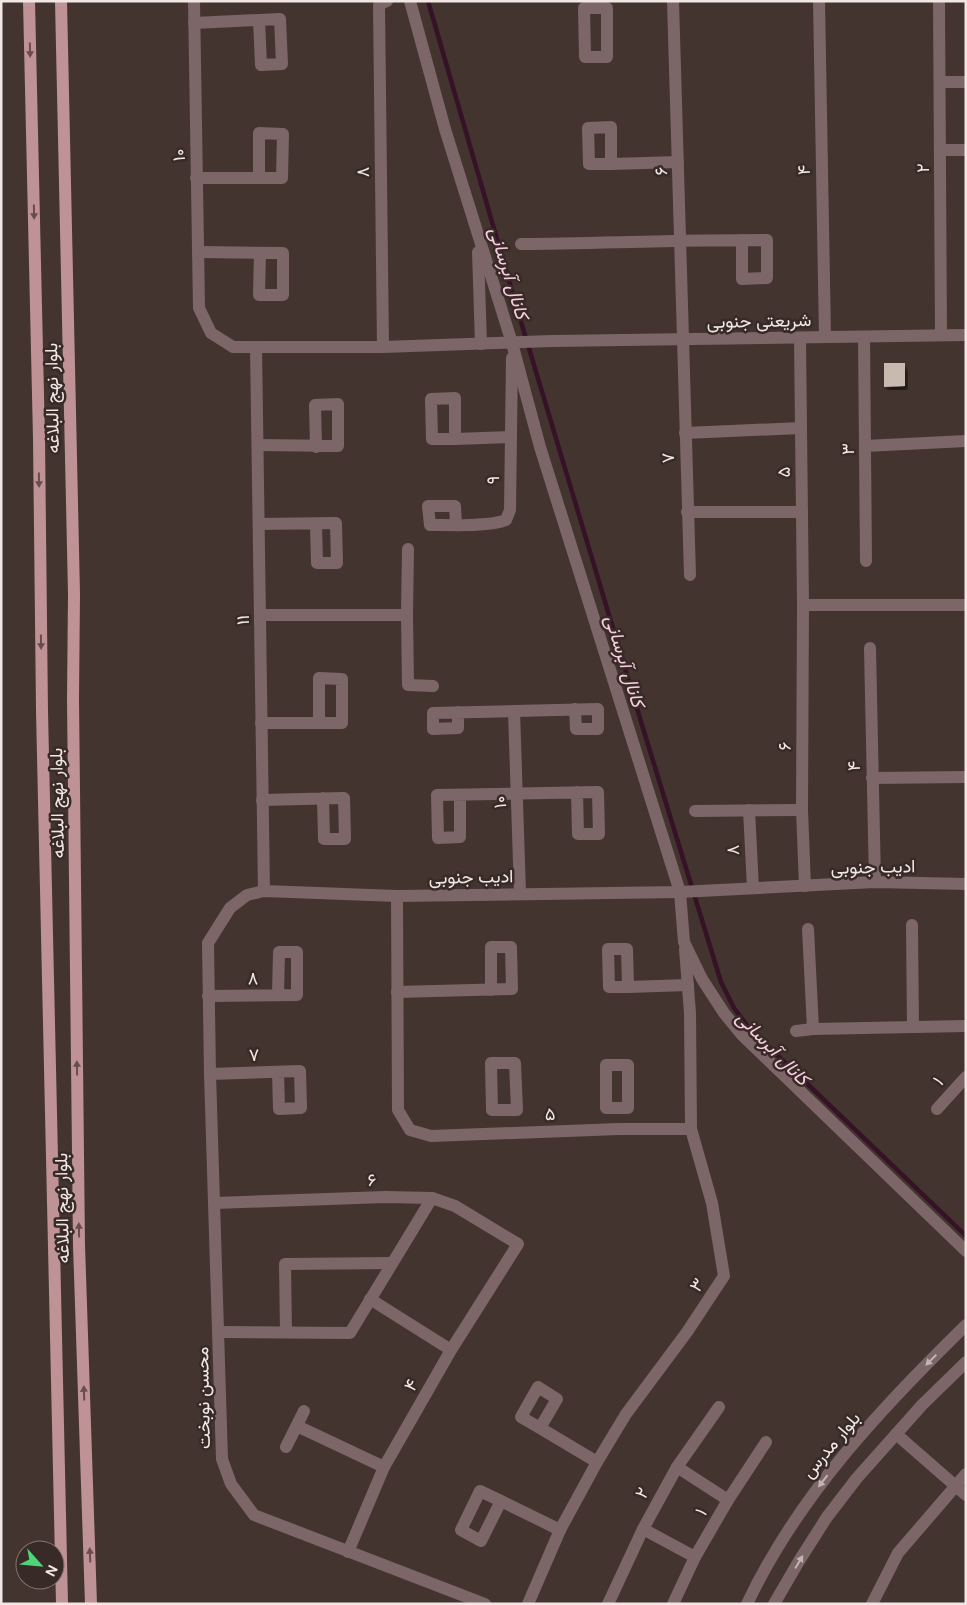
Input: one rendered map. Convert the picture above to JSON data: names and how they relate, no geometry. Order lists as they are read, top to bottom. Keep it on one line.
{"streets":{"main road":["بلوار نهج البلاغه"],"street":["۱۰","۲","۴","۶","۸","شریعتی جنوبی","۳","۷","۵","۹","۱۱","ادیب جنوبی","۱","محسن نوبخت","بلوار مدرس"]},"crossings":[["۱۰","شریعتی جنوبی"],["۱۰","ادیب جنوبی"],["۲","شریعتی جنوبی"],["۴","۶"],["۴","شریعتی جنوبی"],["۴","ادیب جنوبی"],["۴","محسن نوبخت"],["۶","شریعتی جنوبی"],["۶","۷"],["۶","۵"],["۶","ادیب جنوبی"],["۶","محسن نوبخت"],["۸","شریعتی جنوبی"],["۸","ادیب جنوبی"],["۸","محسن نوبخت"],["شریعتی جنوبی","۳"],["شریعتی جنوبی","۷"],["شریعتی جنوبی","۵"],["شریعتی جنوبی","۹"],["شریعتی جنوبی","۱۱"],["۳","۵"],["۳","۹"],["۳","ادیب جنوبی"],["۷","محسن نوبخت"],["۱۱","ادیب جنوبی"],["۱۱","محسن نوبخت"],["ادیب جنوبی","محسن نوبخت"]],"water":["کانال آبرسانی"],"north":"bottom right"}
